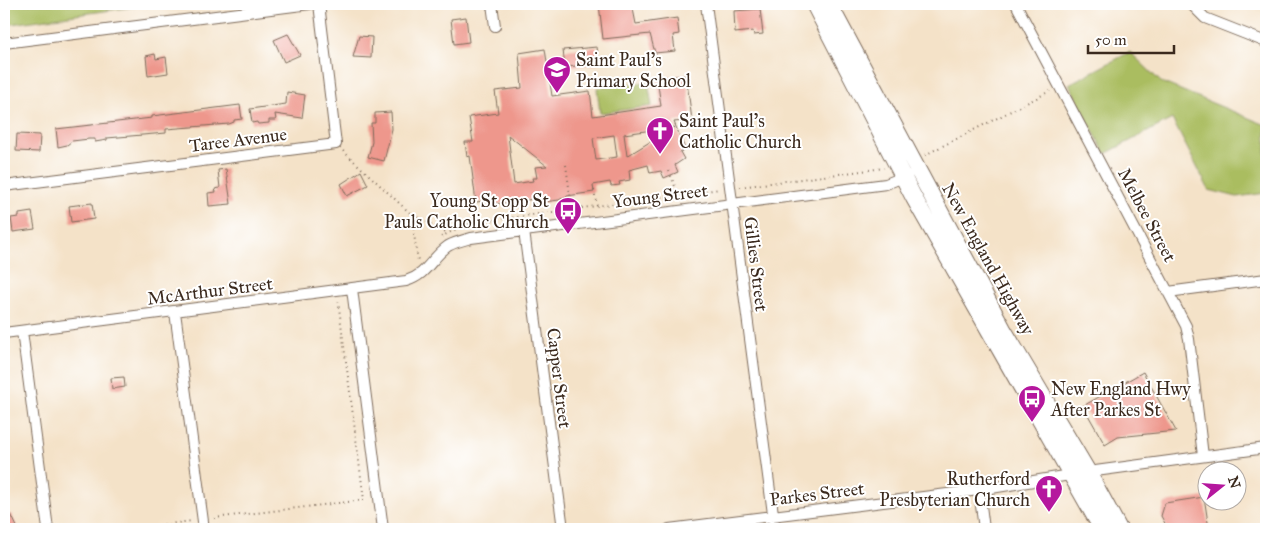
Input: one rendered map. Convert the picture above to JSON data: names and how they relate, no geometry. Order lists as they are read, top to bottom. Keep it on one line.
{"streets":{"highway":["New England Highway"],"street":["Taree Avenue","Young Street","Melbee Street","Gillies Street","McArthur Street","Capper Street","Parkes Street"]},"crossings":[["Young Street","New England Highway"],["Young Street","Gillies Street"],["Young Street","McArthur Street"],["Young Street","Capper Street"],["Melbee Street","Parkes Street"],["New England Highway","Parkes Street"],["Gillies Street","Parkes Street"]],"places":{"school or university":["Saint Paul's Primary School"],"church":["Saint Paul's Catholic Church","Rutherford Presbyterian Church"],"bus stop":["Young St opp St Pauls Catholic Church","New England Hwy After Parkes St"]},"scale_bar":"50 m","north":"right"}
